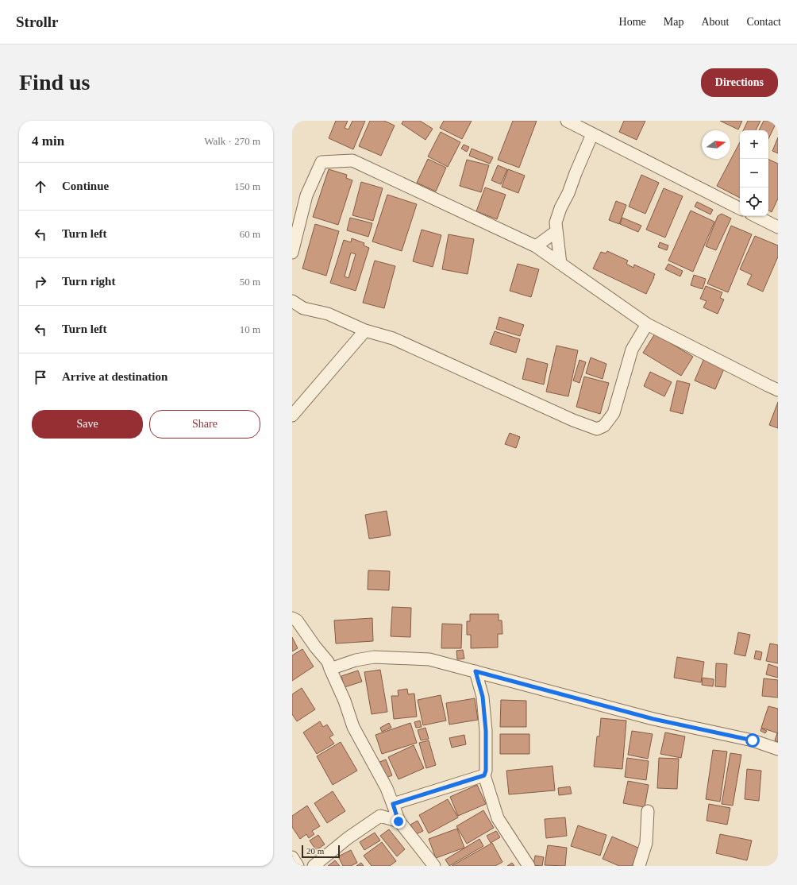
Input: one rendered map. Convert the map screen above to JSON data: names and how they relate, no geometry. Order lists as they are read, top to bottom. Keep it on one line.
{"scale_bar":"20 m","north":"right","page":{"header":"Strollr","nav":["Home","Map","About","Contact"],"buttons":["Directions",["Save","Share"]],"title":"Find us","heading":["4 min","Walk · 270 m"],"map_buttons":["+","−"],"list":[["Continue","150 m"],["Turn left","60 m"],["Turn right","50 m"],["Turn left","10 m"],"Arrive at destination"],"scale":"20 m"}}
